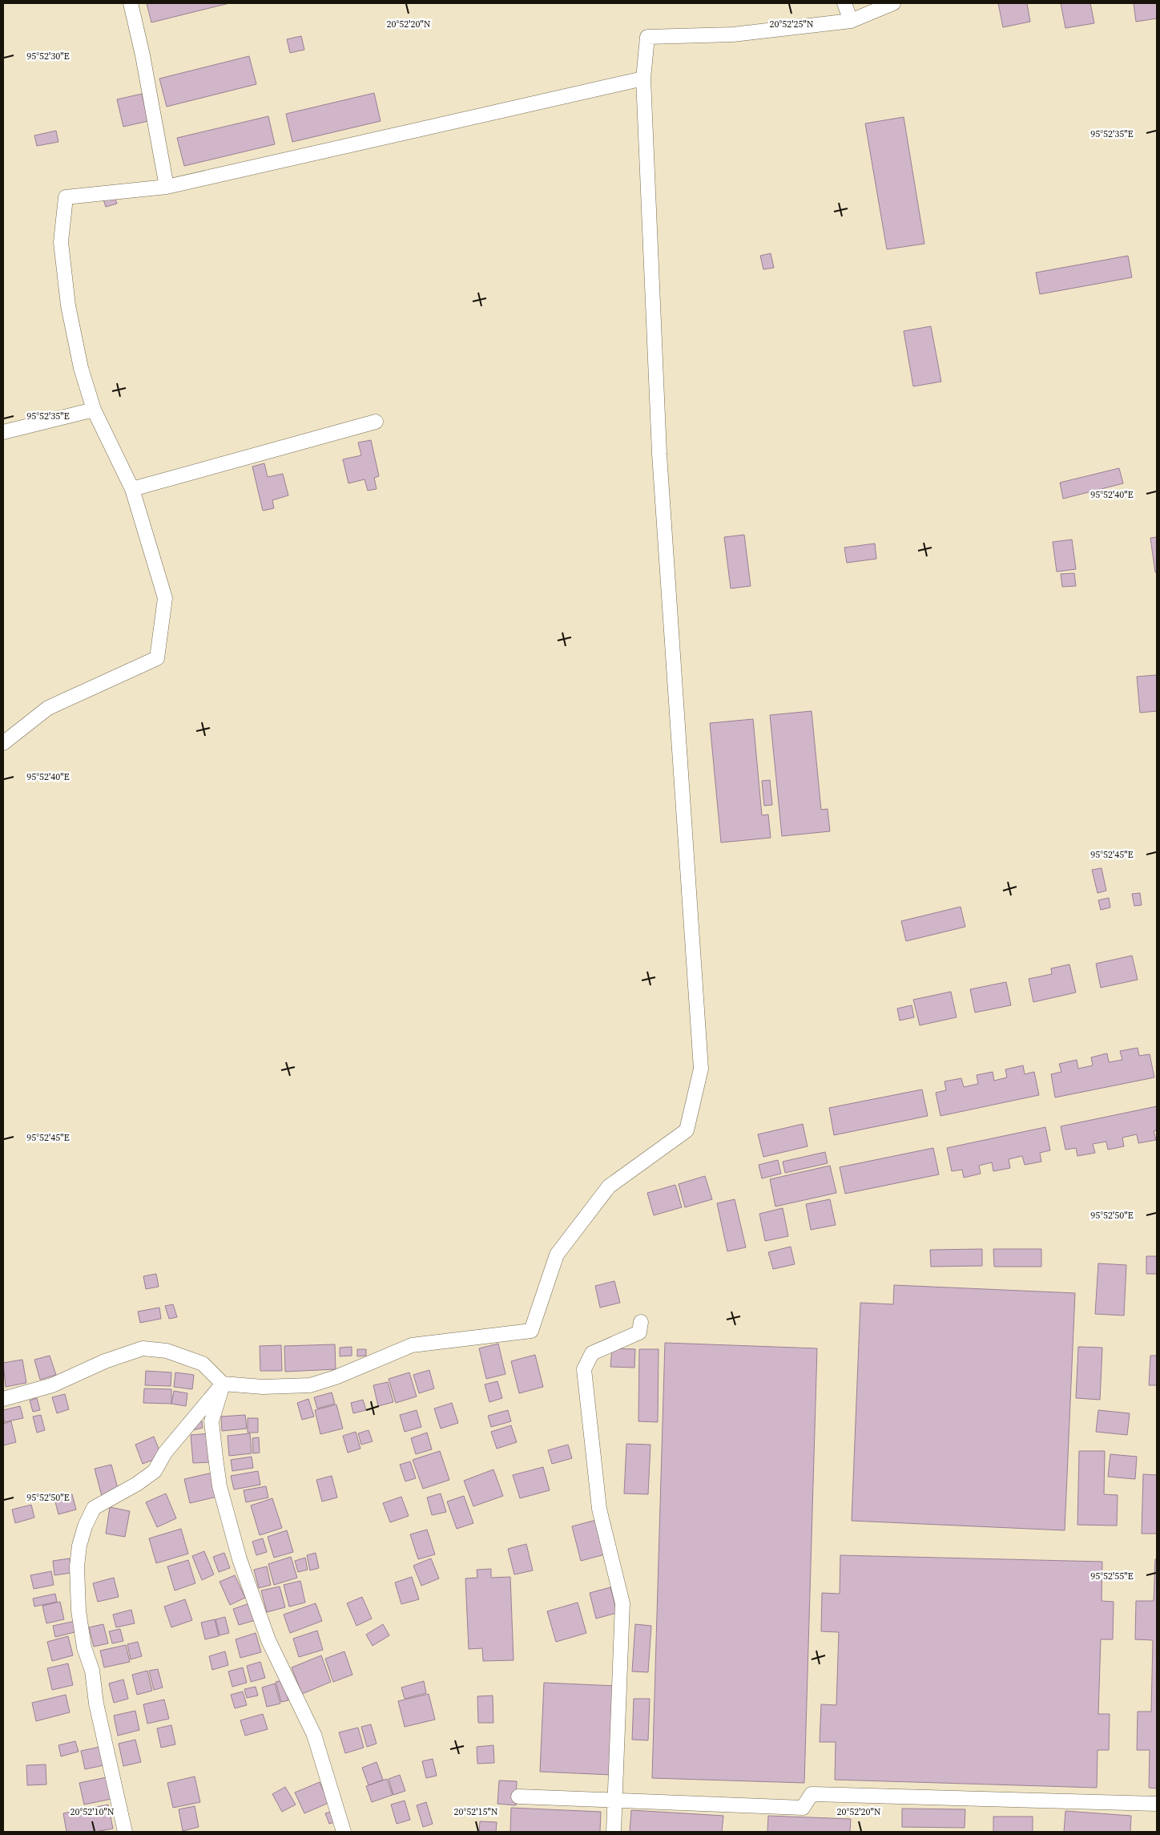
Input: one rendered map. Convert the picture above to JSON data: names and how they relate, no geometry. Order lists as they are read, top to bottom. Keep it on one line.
{"coordinates":["20°52'20\"N","20°52'25\"N","95°52'30\"E","95°52'35\"E","95°52'40\"E","95°52'45\"E","95°52'50\"E","95°52'55\"E","20°52'10\"N","20°52'15\"N"]}
